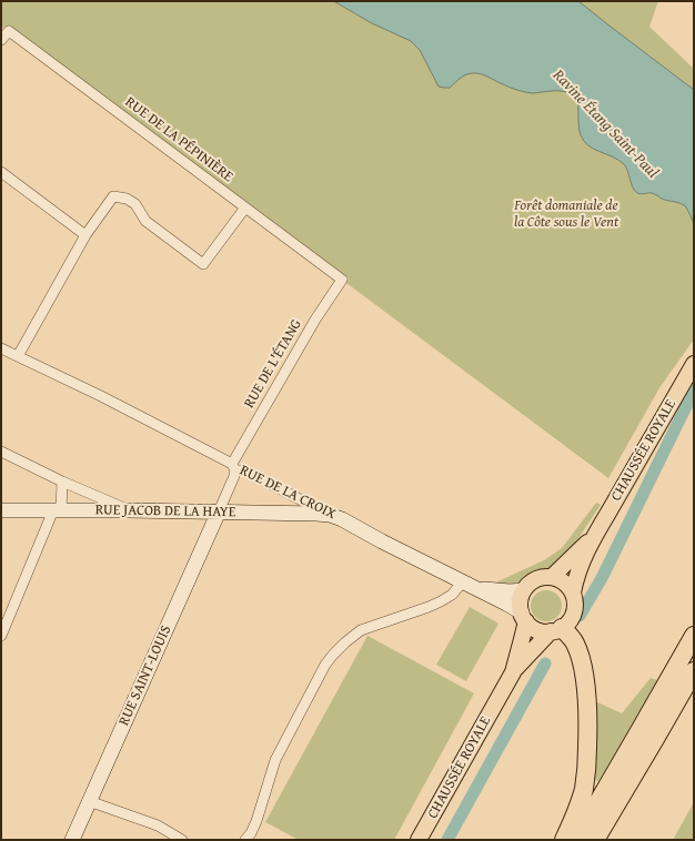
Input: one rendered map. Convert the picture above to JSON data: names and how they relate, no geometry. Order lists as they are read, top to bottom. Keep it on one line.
{"streets":{"main road":["CHAUSSÉE ROYALE","RUE DE LA CROIX","RUE JACOB DE LA HAYE","RUE SAINT-LOUIS"],"street":["RUE DE LA PÉPINIÈRE","RUE DE L'ÉTANG"]},"crossings":[["RUE DE LA PÉPINIÈRE","RUE DE L'ÉTANG"],["RUE DE L'ÉTANG","RUE DE LA CROIX"],["RUE DE L'ÉTANG","RUE JACOB DE LA HAYE"],["RUE DE L'ÉTANG","RUE SAINT-LOUIS"],["CHAUSSÉE ROYALE","RUE DE LA CROIX"],["RUE DE LA CROIX","RUE JACOB DE LA HAYE"],["RUE JACOB DE LA HAYE","RUE SAINT-LOUIS"]],"water":["Ravine Étang Saint-Paul"],"parks":["Forêt domaniale de la Côte sous le Vent"]}
